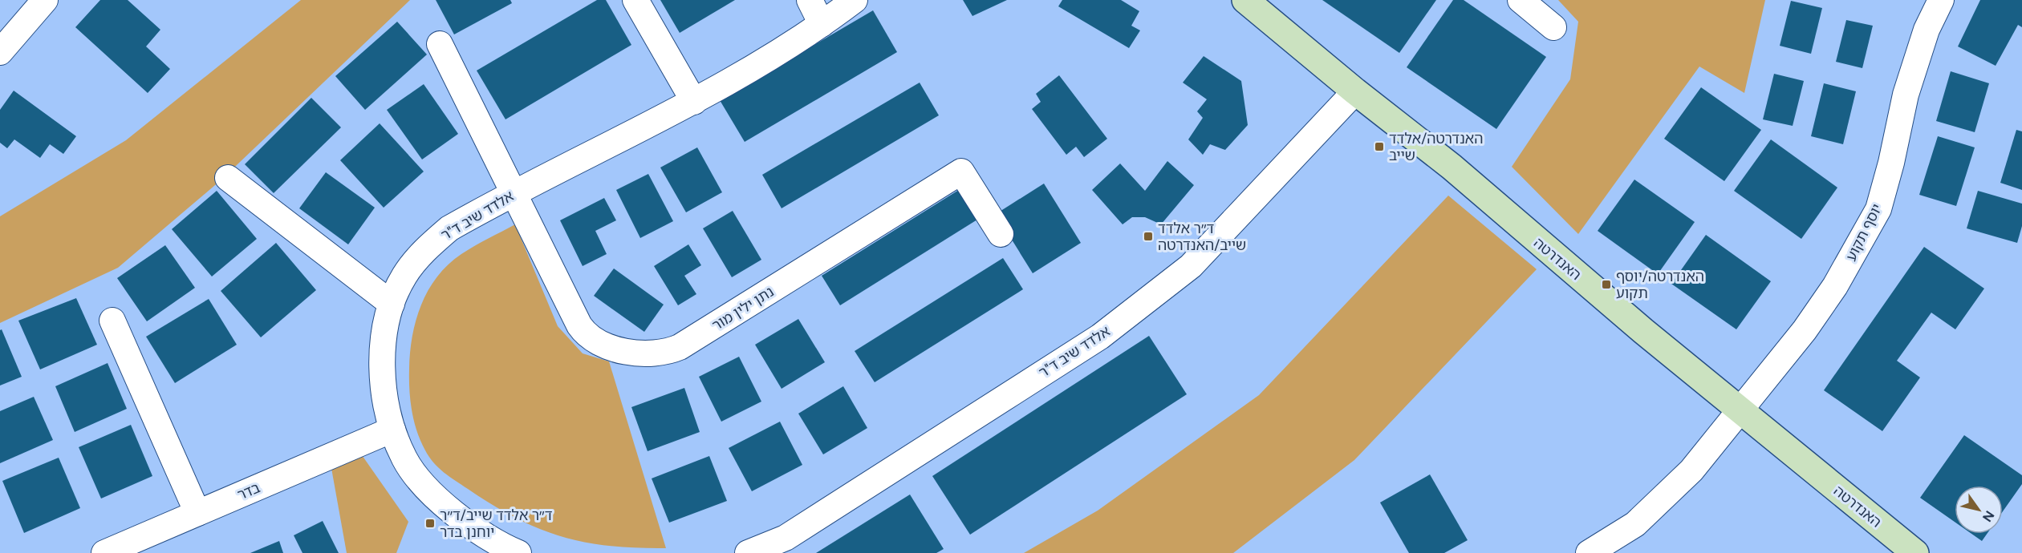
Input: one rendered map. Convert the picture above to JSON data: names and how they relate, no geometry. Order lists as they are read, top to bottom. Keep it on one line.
{"streets":{"street":["אלדד שיב ד\"ר","יוסף תקוע","האנדרטה","נתן ילין מור","בדר"]},"crossings":[["אלדד שיב ד\"ר","האנדרטה"],["אלדד שיב ד\"ר","נתן ילין מור"],["אלדד שיב ד\"ר","בדר"],["יוסף תקוע","האנדרטה"]],"places":{"transit":["האנדרטה/אלדד שייב","ד״ר אלדד שייב/האנדרטה","האנדרטה/יוסף תקוע","ד״ר אלדד שייב/ד״ר יוחנן בדר"]},"north":"bottom right"}
